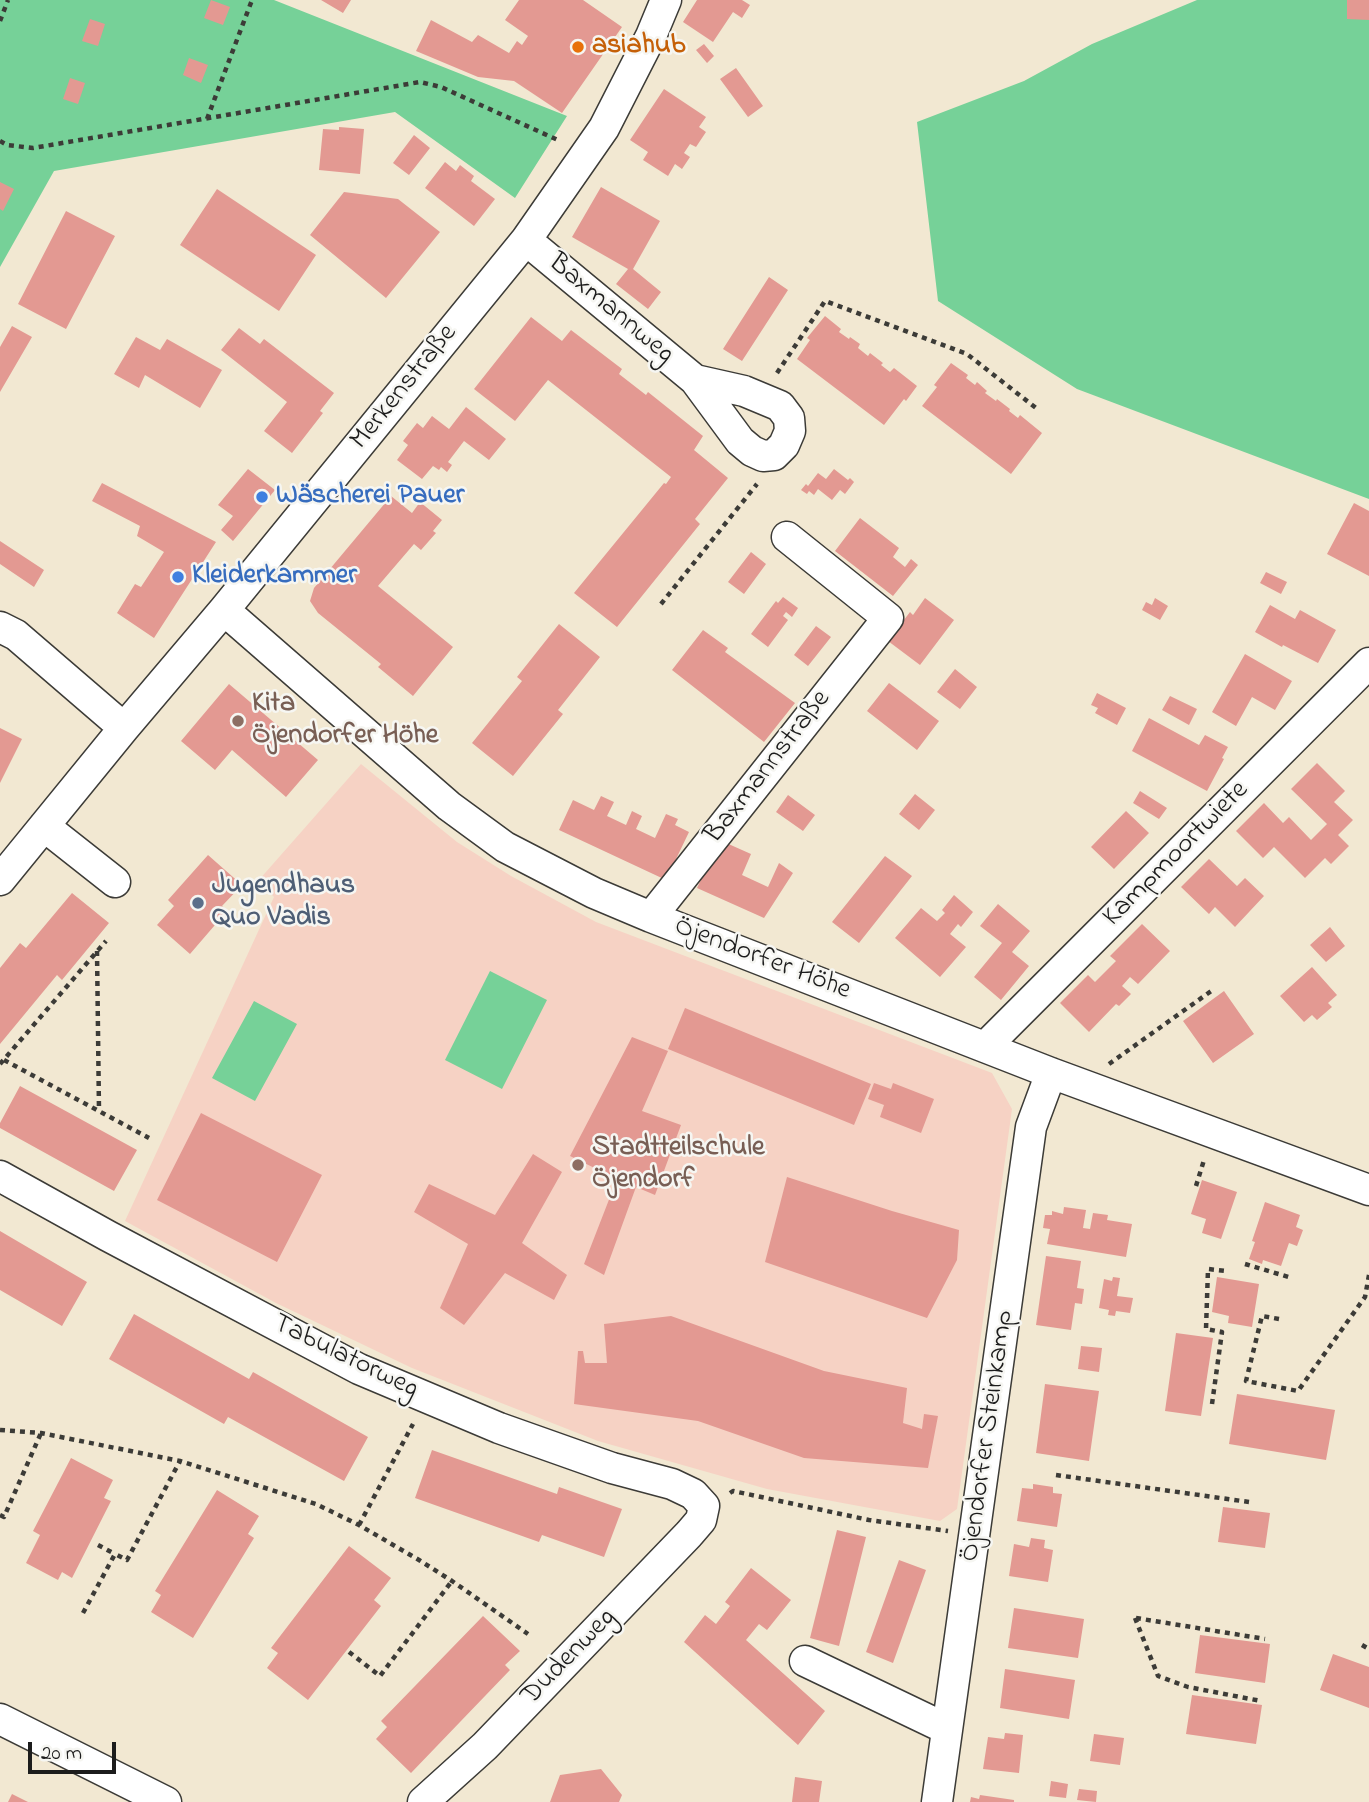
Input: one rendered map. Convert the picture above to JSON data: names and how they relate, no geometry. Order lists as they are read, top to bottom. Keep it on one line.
{"streets":{"street":["Baxmannweg","Merkenstraße","Baxmannstraße","Kampmoortwiete","Öjendorfer Höhe","Tabulatorweg","Öjendorfer Steinkamp","Dudenweg"]},"crossings":[["Baxmannweg","Merkenstraße"],["Merkenstraße","Öjendorfer Höhe"],["Baxmannstraße","Öjendorfer Höhe"],["Kampmoortwiete","Öjendorfer Höhe"],["Öjendorfer Höhe","Öjendorfer Steinkamp"],["Tabulatorweg","Dudenweg"]],"places":["asiahub","Wäscherei Pauer","Kleiderkammer","Kita Öjendorfer Höhe","Jugendhaus Quo Vadis","Stadtteilschule Öjendorf"],"scale_bar":"20 m"}
